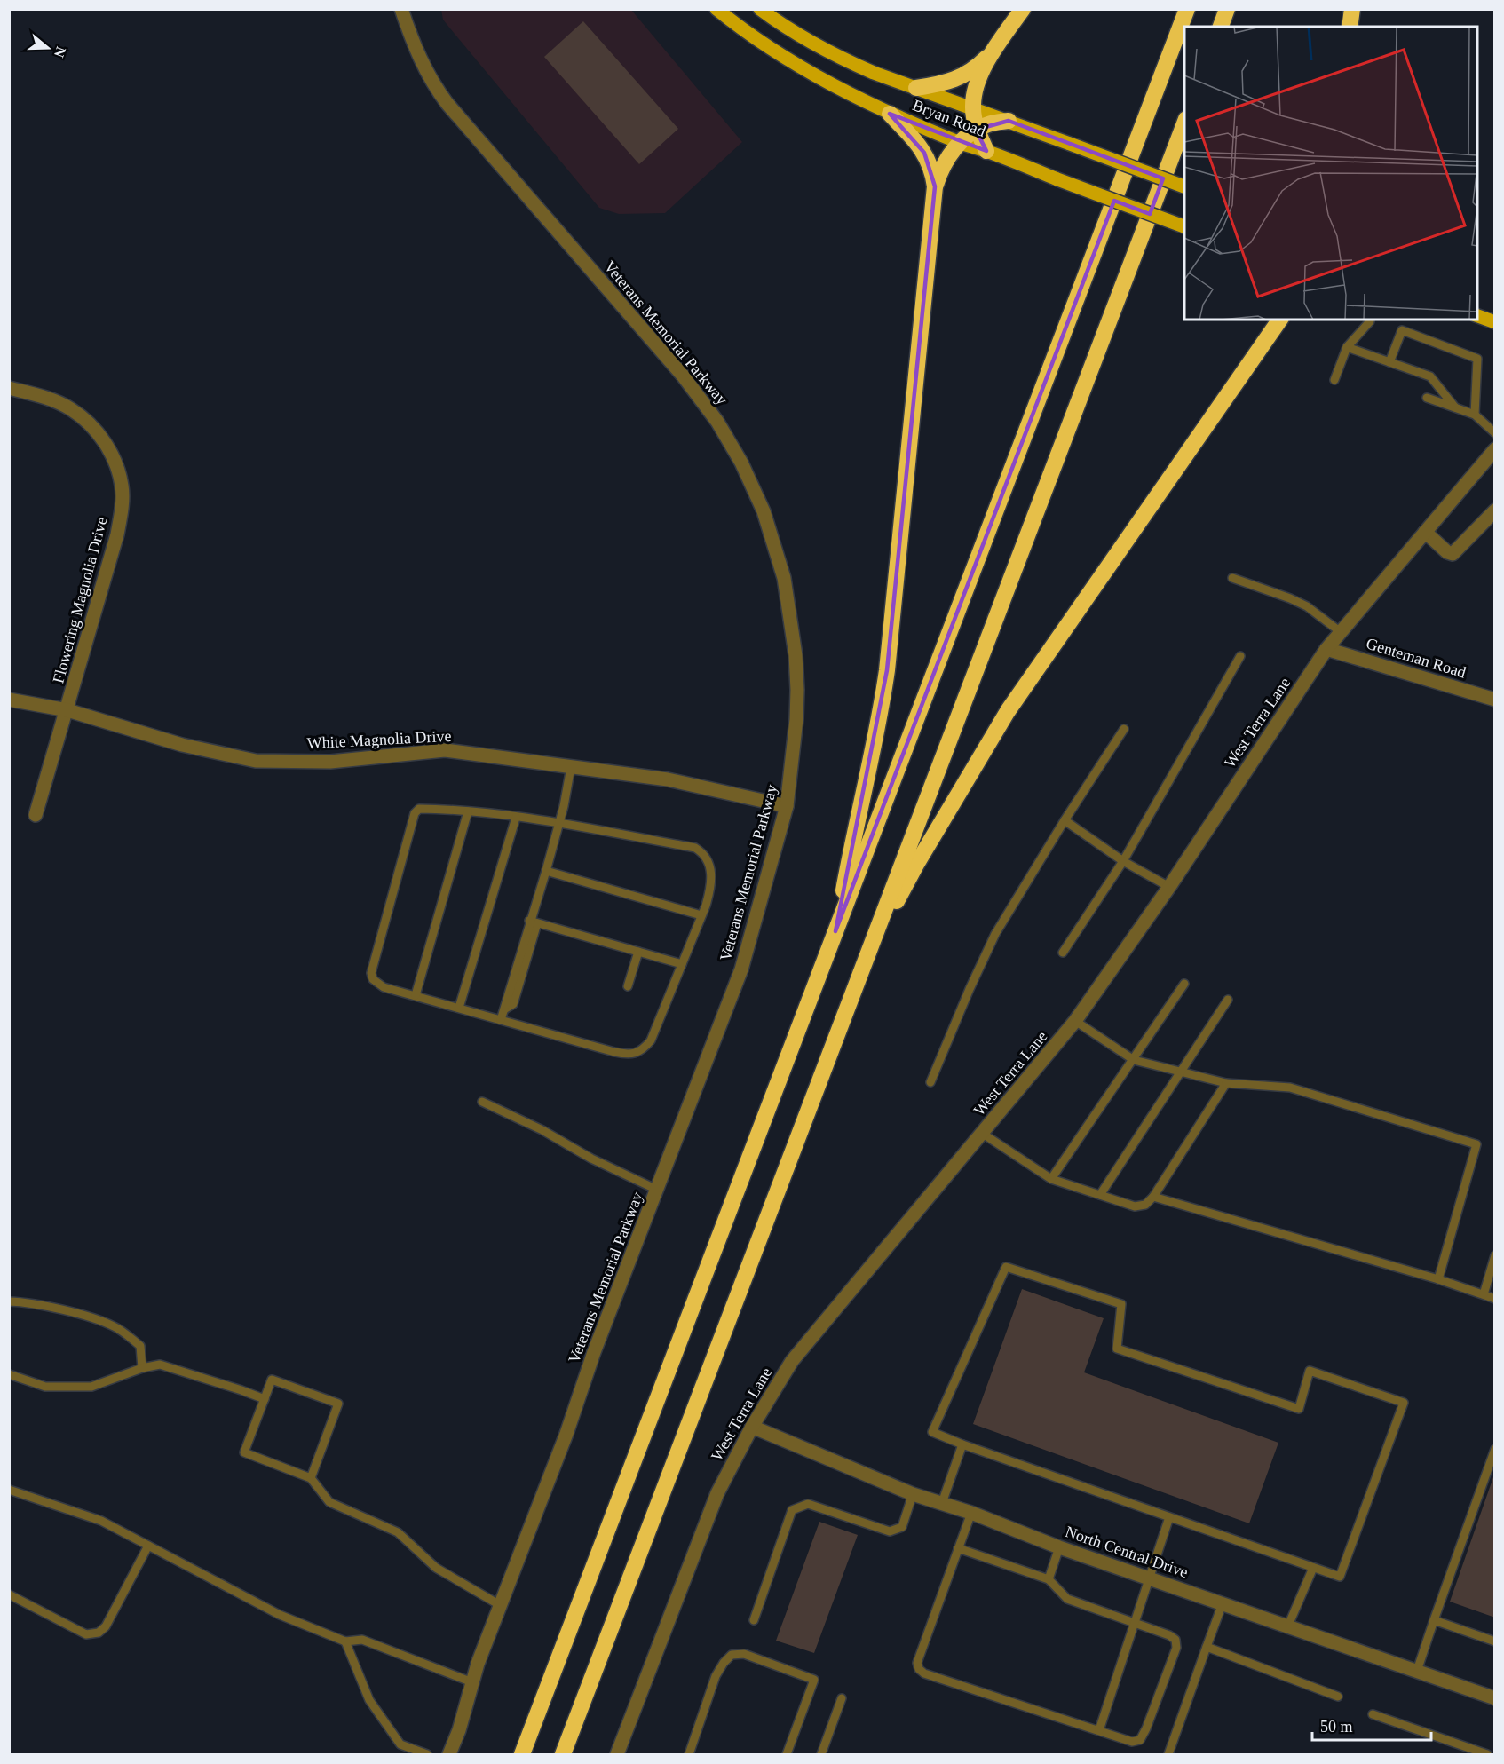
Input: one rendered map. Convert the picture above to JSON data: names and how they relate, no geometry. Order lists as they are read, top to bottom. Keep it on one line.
{"streets":{"main road":["Bryan Road"],"street":["Veterans Memorial Parkway","Flowering Magnolia Drive","Genteman Road","West Terra Lane","White Magnolia Drive","North Central Drive"]},"crossings":[["Veterans Memorial Parkway","White Magnolia Drive"],["Flowering Magnolia Drive","White Magnolia Drive"],["Genteman Road","West Terra Lane"],["West Terra Lane","North Central Drive"]],"scale_bar":"50 m","north":"right"}
